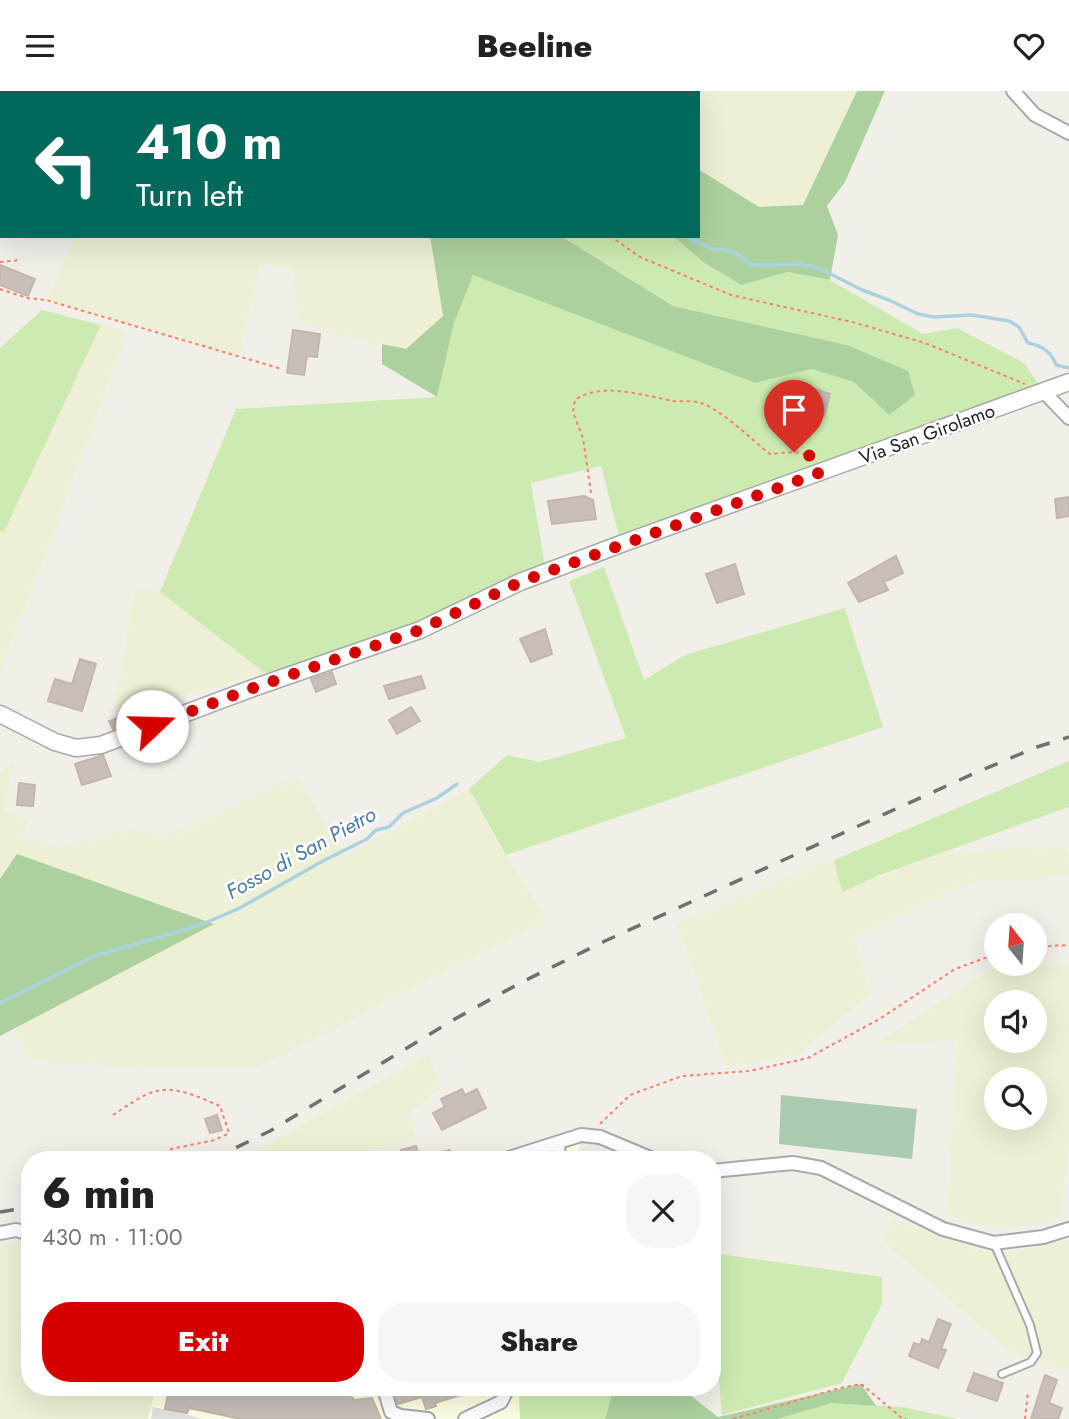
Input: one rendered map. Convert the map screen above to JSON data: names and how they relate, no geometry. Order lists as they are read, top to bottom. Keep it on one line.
{"streets":{"street":["Via San Girolamo"]},"water":["Fosso di San Pietro"],"north":"top","page":{"header":"Beeline","turn":["410 m","Turn left"],"heading":["6 min","430 m · 11:00"],"buttons":["Exit","Share"]}}
